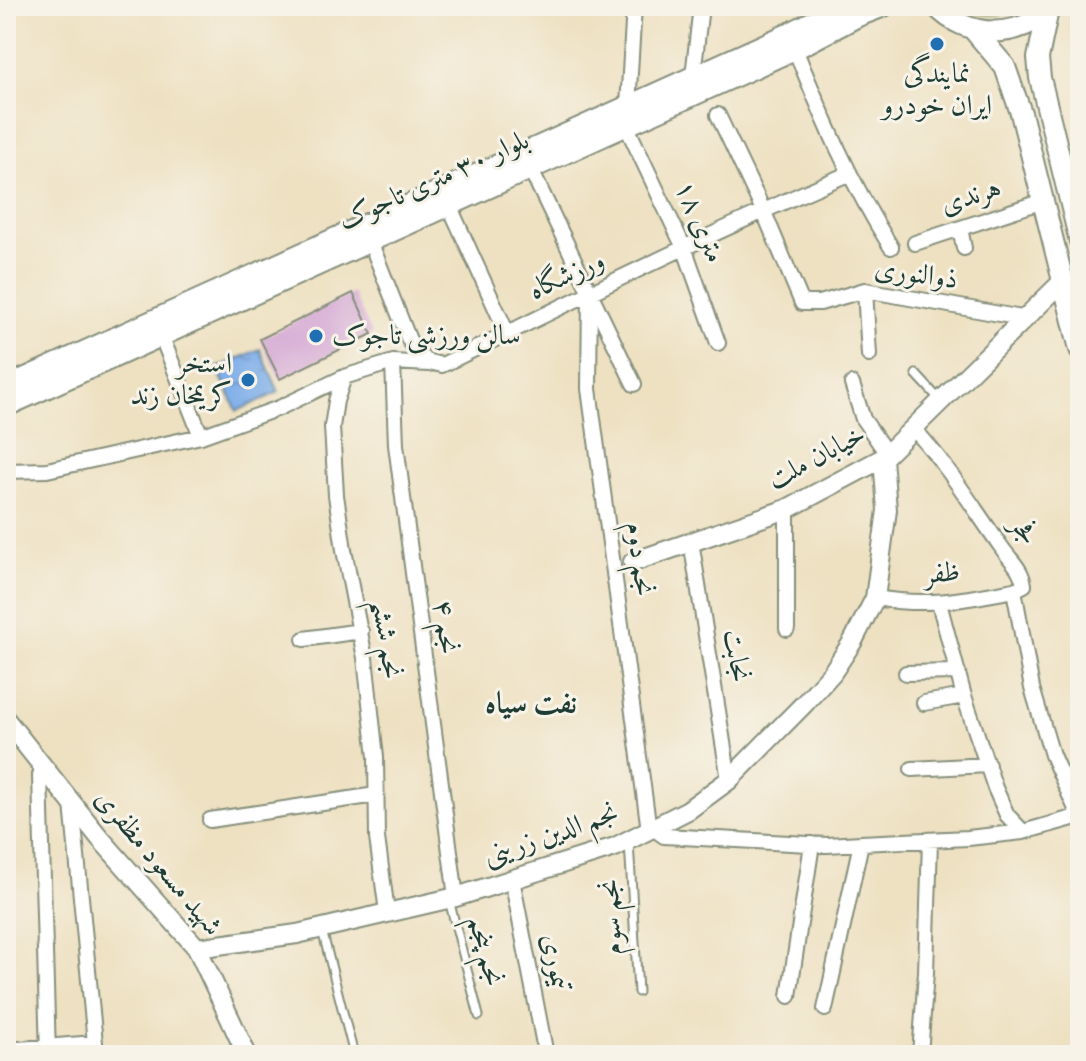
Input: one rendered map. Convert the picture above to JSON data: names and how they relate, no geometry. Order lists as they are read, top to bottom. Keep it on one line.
{"streets":{"main road":["بلوار ۳۰ متری تاجوک"],"street":["هرندی","۱۸ متری","ذوالنوری","ورزشگاه","خیابان ملت","فجر","نجم دوم","ظفر","نجم ۴","نجم ششم","نجابت","نجم الدین زرینی","شهید مسعود مظفری","تیموری"],"lane":["نجم سوم","نجم پنجم"]},"crossings":[["بلوار ۳۰ متری تاجوک","۱۸ متری"],["۱۸ متری","ورزشگاه"],["ذوالنوری","ورزشگاه"],["ذوالنوری","خیابان ملت"],["ورزشگاه","نجم دوم"],["خیابان ملت","فجر"],["خیابان ملت","نجابت"],["خیابان ملت","نجم الدین زرینی"],["فجر","ظفر"],["نجم دوم","نجم الدین زرینی"],["ظفر","نجم الدین زرینی"],["نجم ۴","نجم الدین زرینی"],["نجم ۴","نجم پنجم"],["نجم ششم","نجم الدین زرینی"],["نجابت","نجم الدین زرینی"],["نجم الدین زرینی","شهید مسعود مظفری"],["نجم الدین زرینی","نجم سوم"],["نجم الدین زرینی","نجم پنجم"],["نجم الدین زرینی","تیموری"]],"districts":["نفت سیاه"],"places":["نمایندگی ایران خودرو","سالن ورزشی تاجوک","استخر کریمخان زند"]}
